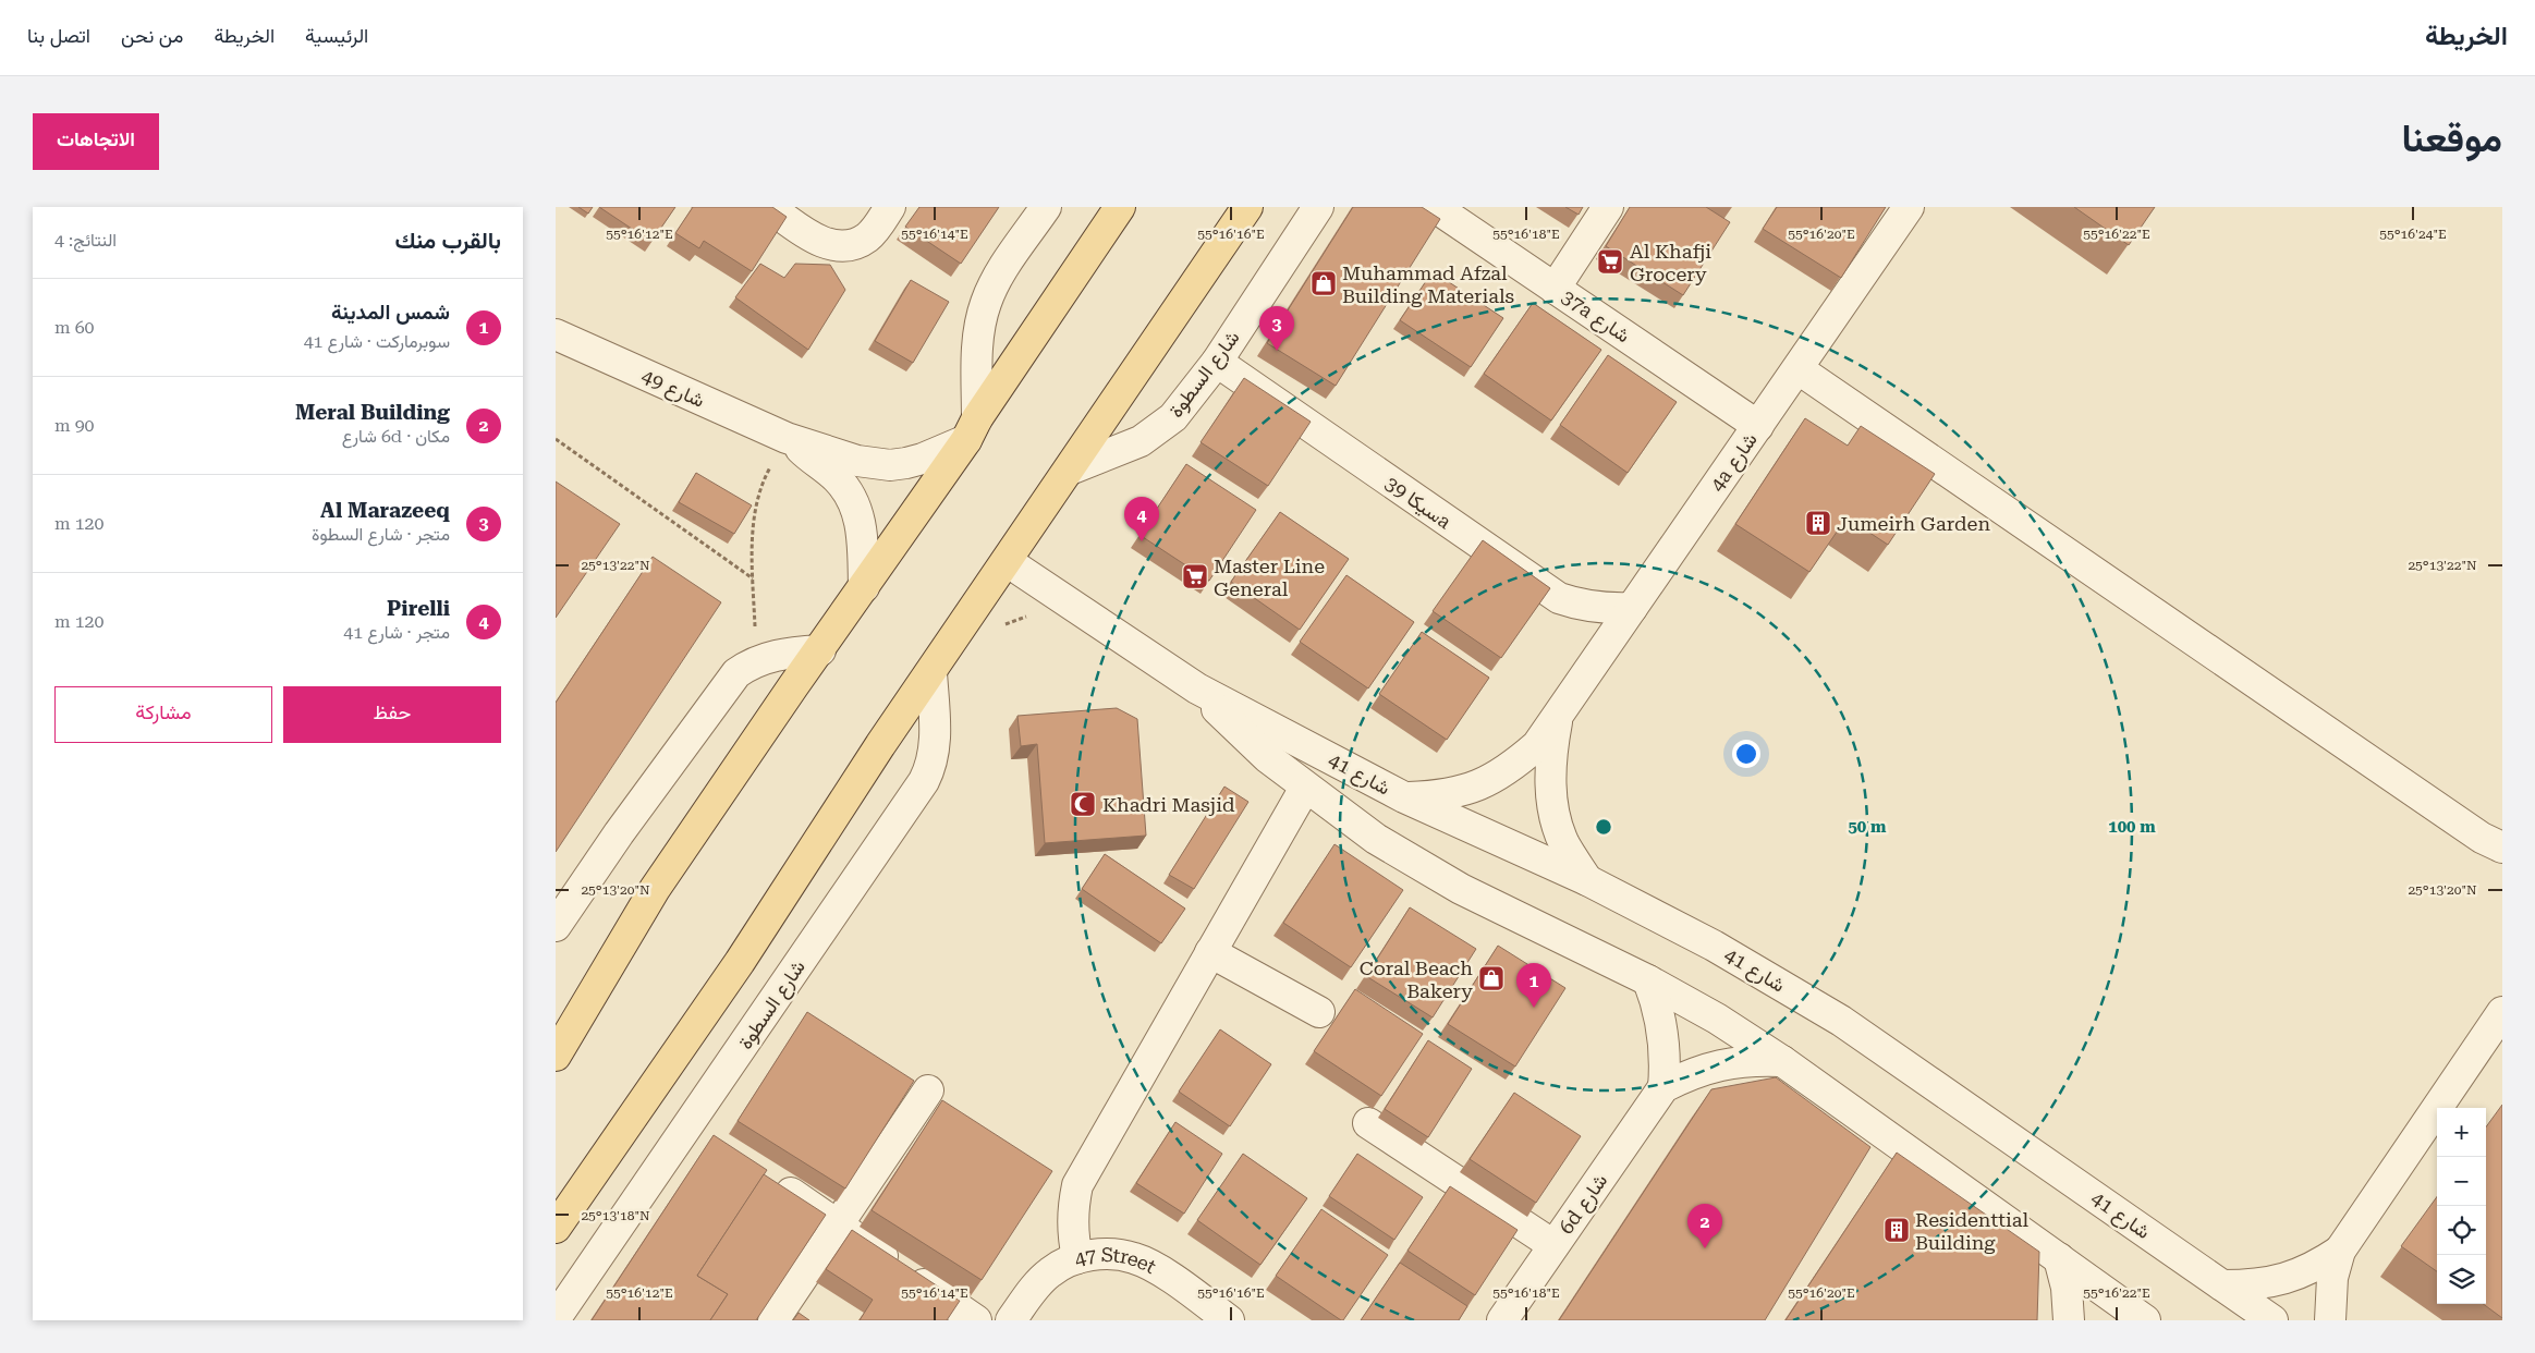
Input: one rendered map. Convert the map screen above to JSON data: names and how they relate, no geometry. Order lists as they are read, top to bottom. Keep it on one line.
{"streets":{"street":["37a شارع","شارع السطوة","شارع 49","4a شارع","سيكا 39a","شارع 41","6d شارع","47 Street"]},"crossings":[["37a شارع","4a شارع"],["شارع السطوة","سيكا 39a"],["4a شارع","سيكا 39a"],["4a شارع","شارع 41"],["شارع 41","6d شارع"]],"places":{"supermarket":["Al Khafji Grocery","Master Line General"],"shop":["Muhammad Afzal Building Materials","Coral Beach Bakery"],"building":["Jumeirh Garden","Residenttial Building"],"mosque":["Khadri Masjid"]},"page":{"header":"الخريطة","nav":["الرئيسية","الخريطة","من نحن","اتصل بنا"],"title":"موقعنا","buttons":["الاتجاهات",["حفظ","مشاركة"]],"heading":["بالقرب منك","النتائج: 4"],"list":[{"mark":"1","name":"شمس المدينة","note":"سوبرماركت · شارع 41","value":"60 m"},{"mark":"2","name":"Meral Building","note":"مكان · 6d شارع","value":"90 m"},{"mark":"3","name":"Al Marazeeq","note":"متجر · شارع السطوة","value":"120 m"},{"mark":"4","name":"Pirelli","note":"متجر · شارع 41","value":"120 m"}],"pins":["3","4","1","2"],"map_buttons":["+","−"]},"coordinates":["55°16'12\"E","55°16'14\"E","55°16'16\"E","55°16'18\"E","55°16'20\"E","55°16'22\"E","55°16'24\"E","25°13'22\"N","25°13'20\"N","25°13'18\"N"],"rings":["50 m","100 m"]}
